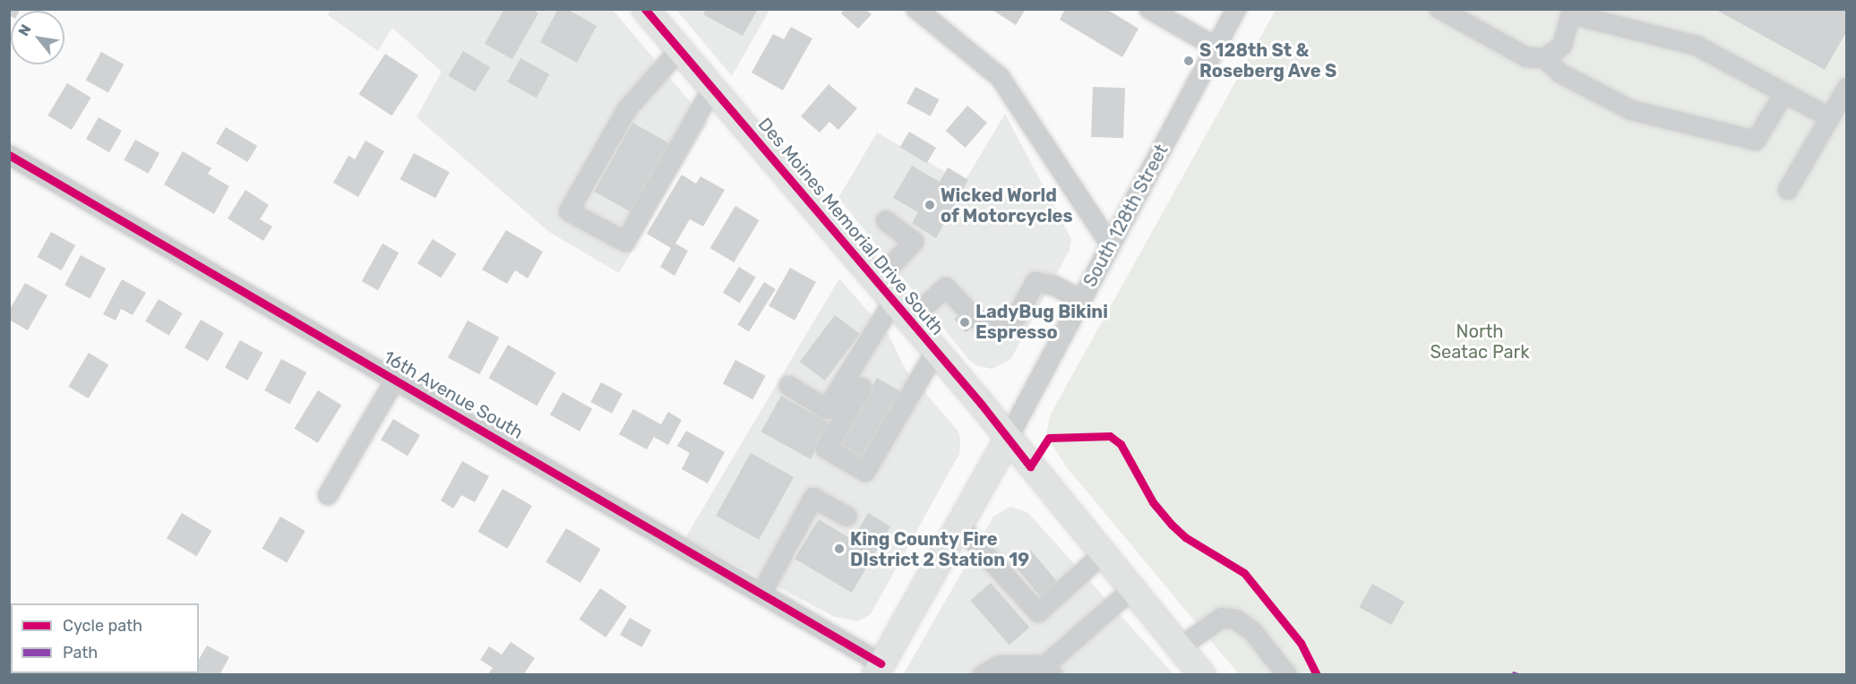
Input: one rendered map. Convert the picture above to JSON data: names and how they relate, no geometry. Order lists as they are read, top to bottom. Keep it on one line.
{"streets":{"main road":["South 128th Street","Des Moines Memorial Drive South"],"street":["16th Avenue South"]},"crossings":[["South 128th Street","Des Moines Memorial Drive South"],["South 128th Street","16th Avenue South"]],"parks":["North Seatac Park"],"places":["S 128th St & Roseberg Ave S","Wicked World of Motorcycles","LadyBug Bikini Espresso","King County Fire DIstrict 2 Station 19"],"legend":["Cycle path","Path"],"north":"top left"}
